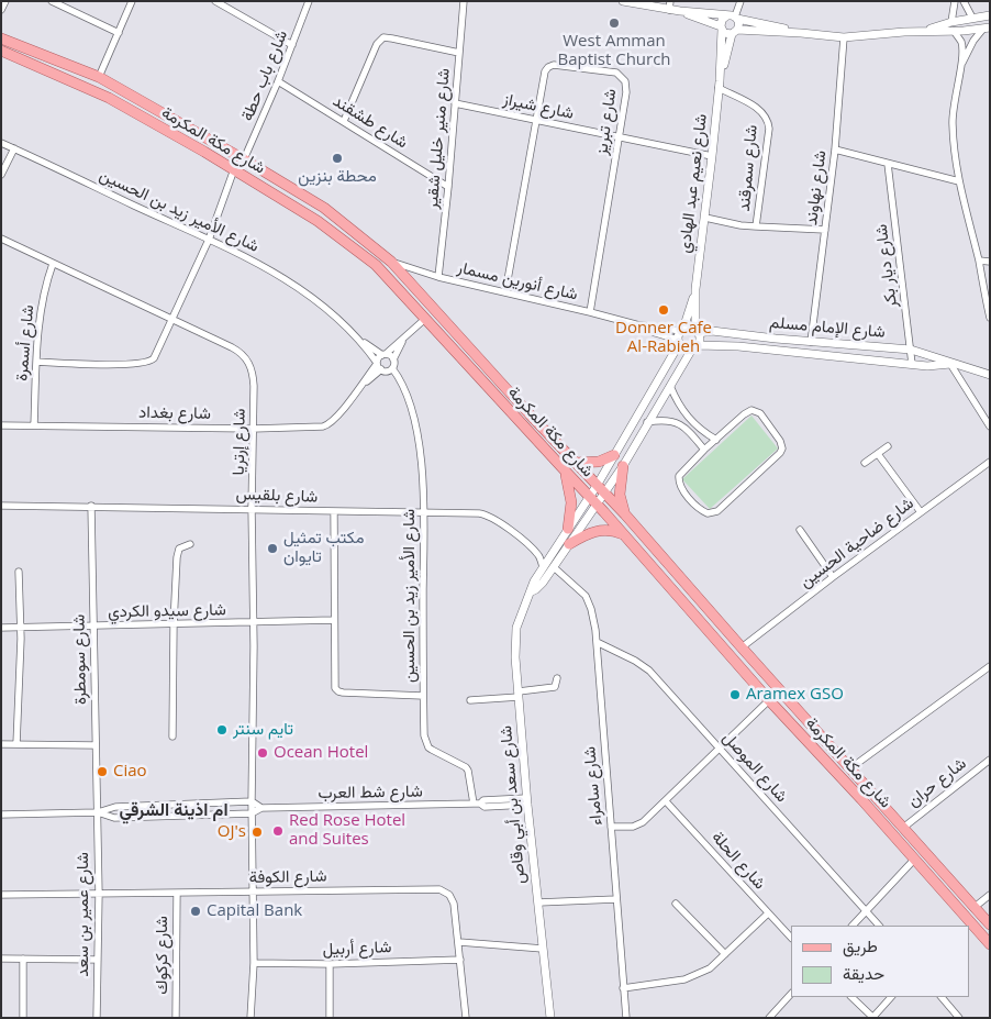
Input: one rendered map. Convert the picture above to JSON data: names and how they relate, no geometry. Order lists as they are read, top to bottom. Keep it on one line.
{"streets":{"main road":["شارع مكة المكرمة"],"street":["شارع باب حطة","شارع شيراز","شارع طشقند","شارع تبريز","شارع منير خليل شقير","شارع سمرقند","شارع نعيم عبد الهادي","شارع نهاوند","شارع الأمير زيد بن الحسين","شارع ديار بكر","شارع أنورين مسمار","شارع الإمام مسلم","شارع أسمرة","شارع بغداد","شارع إرتريا","شارع بلقيس","شارع ضاحية الحسين","شارع سيدو الكردي","شارع سومطرة","شارع الموصل","شارع حران","شارع سامراء","شارع شط العرب","شارع سعد بن أبي وقاص","شارع الحلة","شارع الكوفة","شارع عمير بن سعد","شارع أربيل","شارع كركوك"]},"crossings":[["شارع باب حطة","شارع طشقند"],["شارع باب حطة","شارع مكة المكرمة"],["شارع شيراز","شارع تبريز"],["شارع شيراز","شارع منير خليل شقير"],["شارع شيراز","شارع نعيم عبد الهادي"],["شارع طشقند","شارع منير خليل شقير"],["شارع تبريز","شارع أنورين مسمار"],["شارع منير خليل شقير","شارع أنورين مسمار"],["شارع مكة المكرمة","شارع أنورين مسمار"],["شارع مكة المكرمة","شارع ضاحية الحسين"],["شارع مكة المكرمة","شارع حران"],["شارع مكة المكرمة","شارع سعد بن أبي وقاص"],["شارع سمرقند","شارع نعيم عبد الهادي"],["شارع نعيم عبد الهادي","شارع أنورين مسمار"],["شارع نعيم عبد الهادي","شارع الإمام مسلم"],["شارع نهاوند","شارع الإمام مسلم"],["شارع الأمير زيد بن الحسين","شارع بغداد"],["شارع الأمير زيد بن الحسين","شارع بلقيس"],["شارع الأمير زيد بن الحسين","شارع شط العرب"],["شارع ديار بكر","شارع الإمام مسلم"],["شارع أنورين مسمار","شارع الإمام مسلم"],["شارع أسمرة","شارع بغداد"],["شارع أسمرة","شارع إرتريا"],["شارع بغداد","شارع إرتريا"],["شارع إرتريا","شارع بلقيس"],["شارع إرتريا","شارع سيدو الكردي"],["شارع إرتريا","شارع شط العرب"],["شارع إرتريا","شارع الكوفة"],["شارع إرتريا","شارع أربيل"],["شارع بلقيس","شارع سومطرة"],["شارع بلقيس","شارع سعد بن أبي وقاص"],["شارع سيدو الكردي","شارع سومطرة"],["شارع سومطرة","شارع شط العرب"],["شارع سومطرة","شارع عمير بن سعد"],["شارع الموصل","شارع سامراء"],["شارع سامراء","شارع سعد بن أبي وقاص"],["شارع شط العرب","شارع سعد بن أبي وقاص"],["شارع شط العرب","شارع عمير بن سعد"],["شارع الكوفة","شارع عمير بن سعد"],["شارع الكوفة","شارع أربيل"],["شارع الكوفة","شارع كركوك"]],"districts":["ام اذينة الشرقي"],"places":["West Amman Baptist Church","محطة بنزين","Donner Cafe Al-Rabieh","مكتب تمثيل تايوان","Aramex GSO","تايم سنتر","Ocean Hotel","Ciao","Red Rose Hotel and Suites","OJ's","Capital Bank"],"legend":["طريق","حديقة"]}
